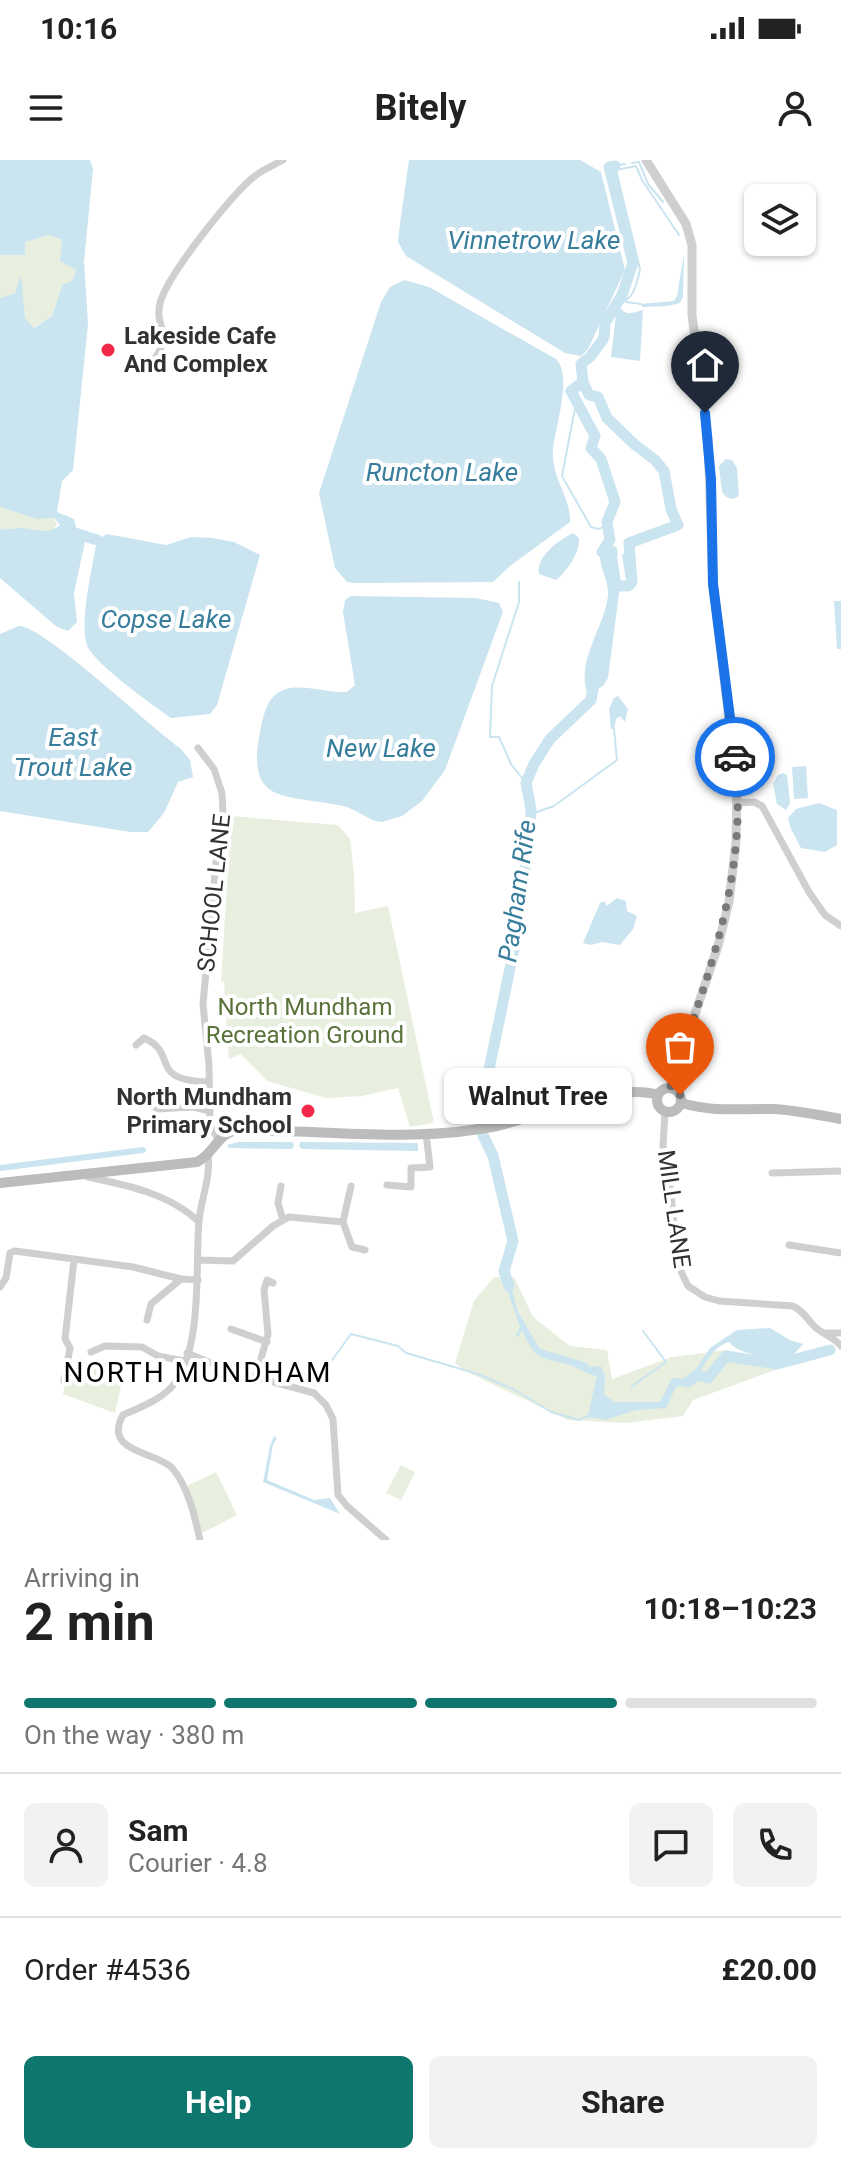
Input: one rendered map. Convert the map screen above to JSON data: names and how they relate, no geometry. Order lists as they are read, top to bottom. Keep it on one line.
{"streets":{"street":["SCHOOL LANE","MILL LANE"]},"districts":["NORTH MUNDHAM"],"water":["Vinnetrow Lake","Runcton Lake","Copse Lake","East Trout Lake","New Lake","Pagham Rife"],"parks":["North Mundham Recreation Ground"],"places":["Lakeside Cafe And Complex","Walnut Tree","North Mundham Primary School"],"page":{"status":"10:16","header":"Bitely","bubble":"Walnut Tree","heading":["2 min","Arriving in","10:18–10:23"],"panel":["Sam","Courier · 4.8","Order #4536","£20.00"],"bar":"On the way · 380 m","buttons":["Help","Share"]}}
